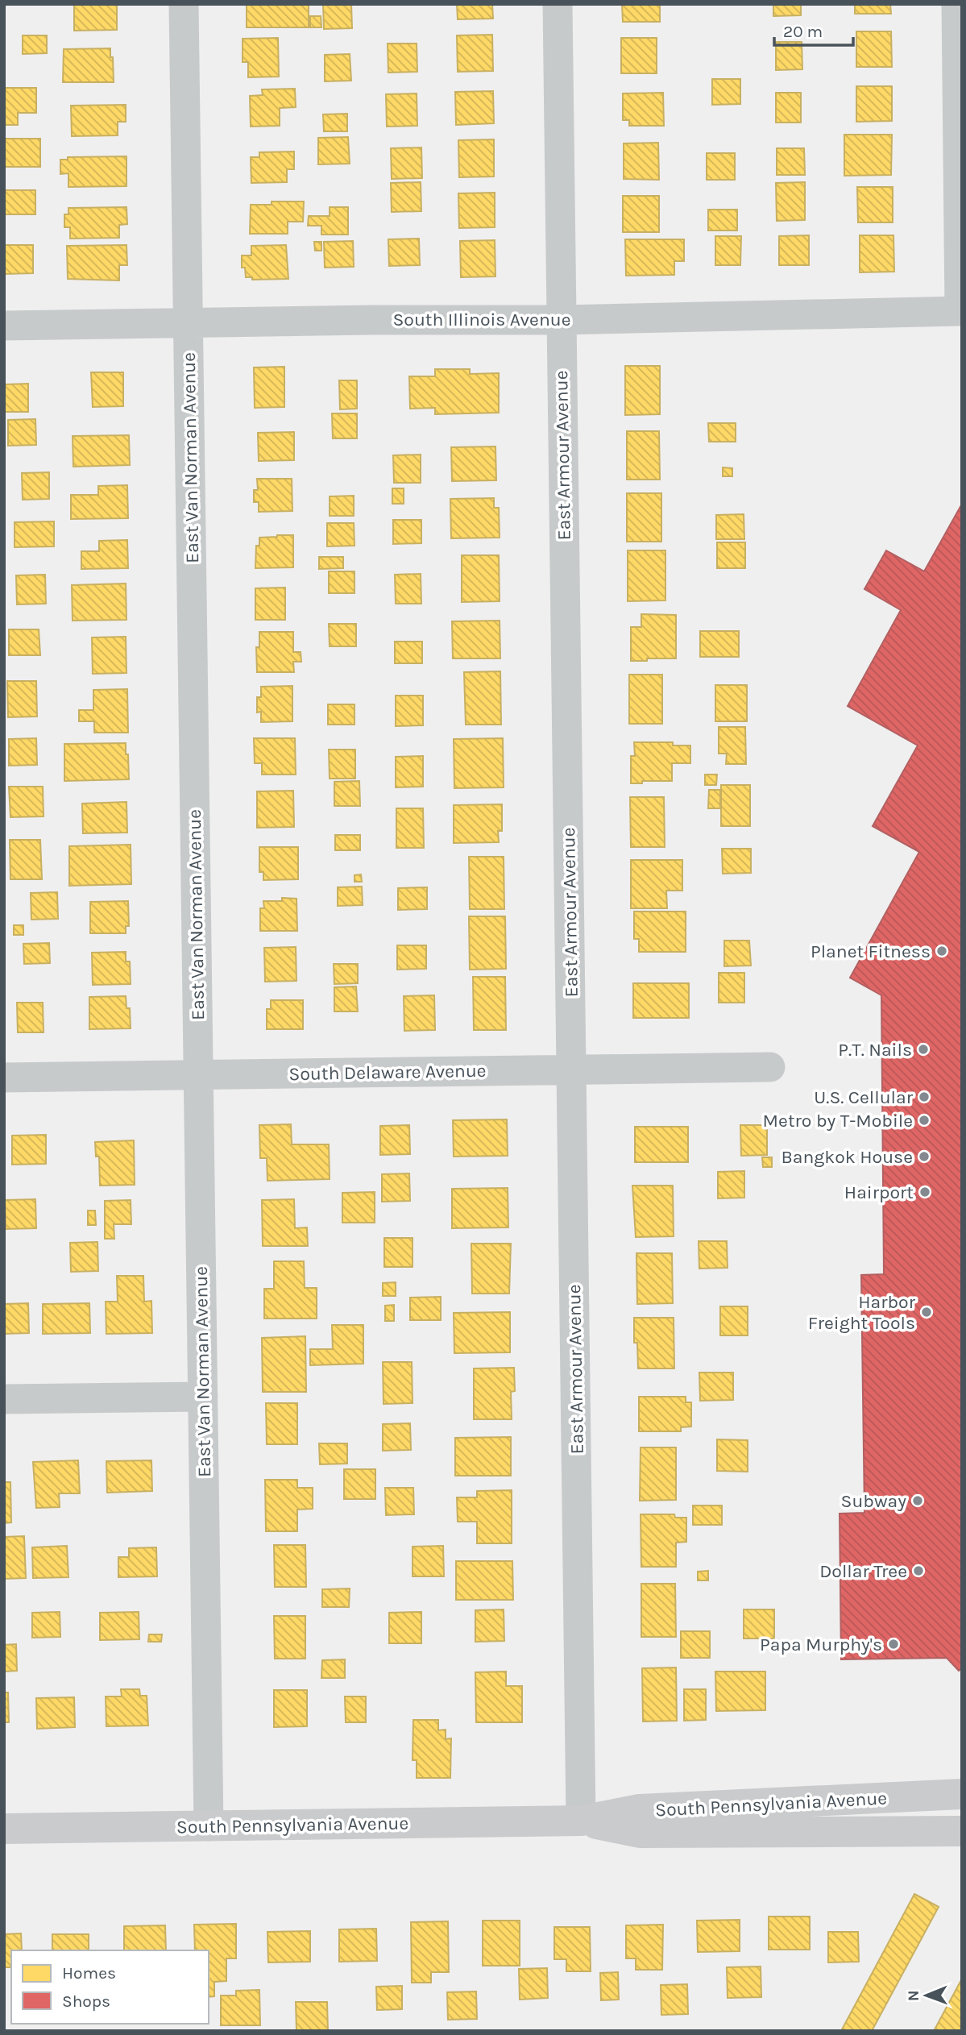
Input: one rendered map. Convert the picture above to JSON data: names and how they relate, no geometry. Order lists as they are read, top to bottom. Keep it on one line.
{"streets":{"street":["South Illinois Avenue","East Armour Avenue","East Van Norman Avenue","South Delaware Avenue","South Pennsylvania Avenue"]},"crossings":[["South Illinois Avenue","East Armour Avenue"],["South Illinois Avenue","East Van Norman Avenue"],["East Armour Avenue","South Delaware Avenue"],["East Armour Avenue","South Pennsylvania Avenue"],["East Van Norman Avenue","South Delaware Avenue"],["East Van Norman Avenue","South Pennsylvania Avenue"]],"places":["Planet Fitness","P.T. Nails","U.S. Cellular","Metro by T-Mobile","Bangkok House","Hairport","Harbor Freight Tools","Subway","Dollar Tree","Papa Murphy's"],"legend":["Homes","Shops"],"scale_bar":"20 m","north":"left"}
